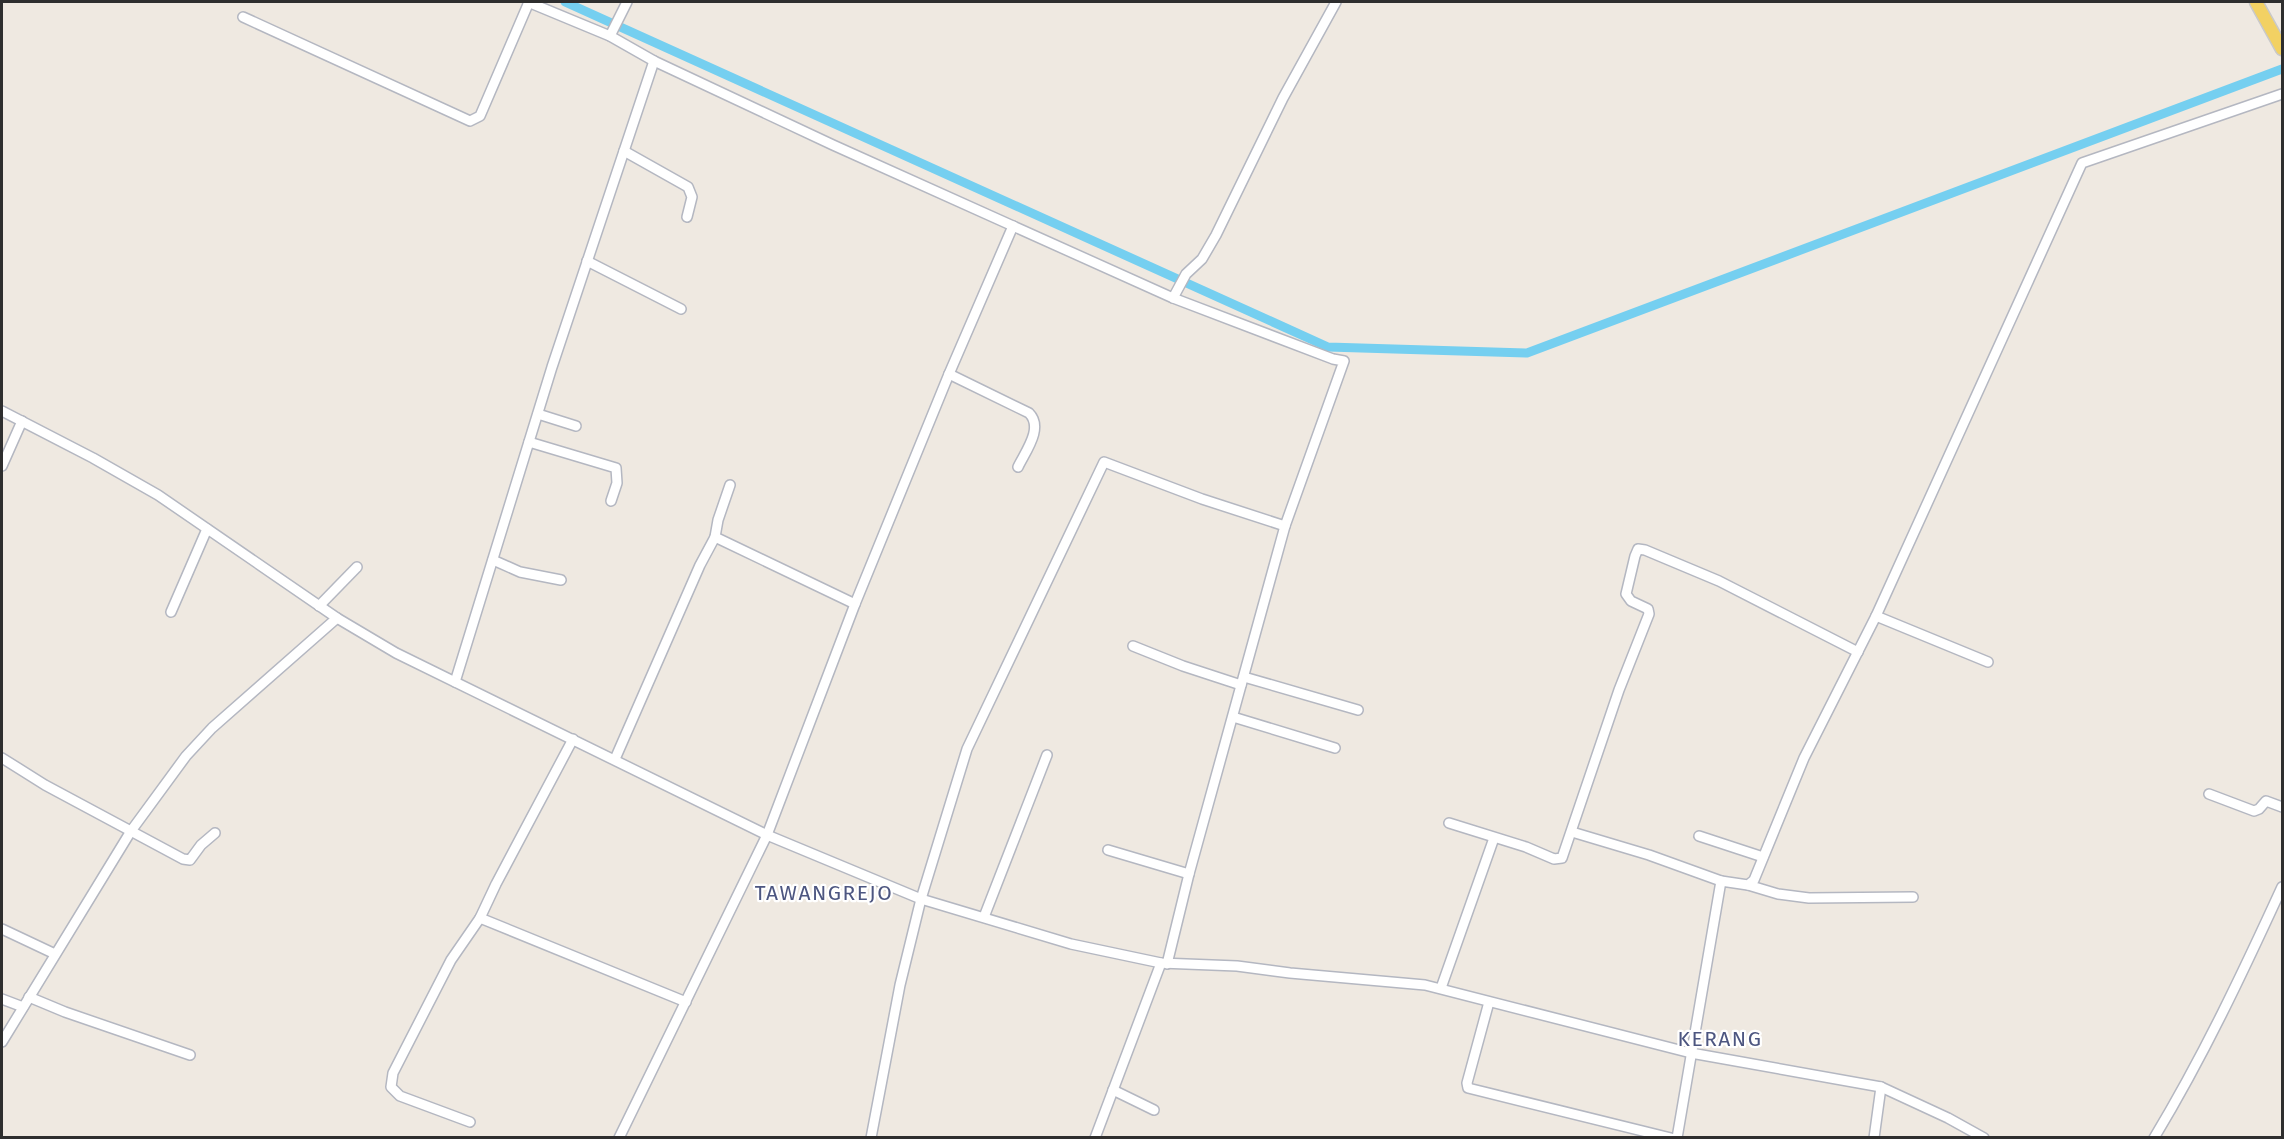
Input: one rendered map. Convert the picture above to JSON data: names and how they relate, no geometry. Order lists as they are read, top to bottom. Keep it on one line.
{"districts":["TAWANGREJO","KERANG"]}
